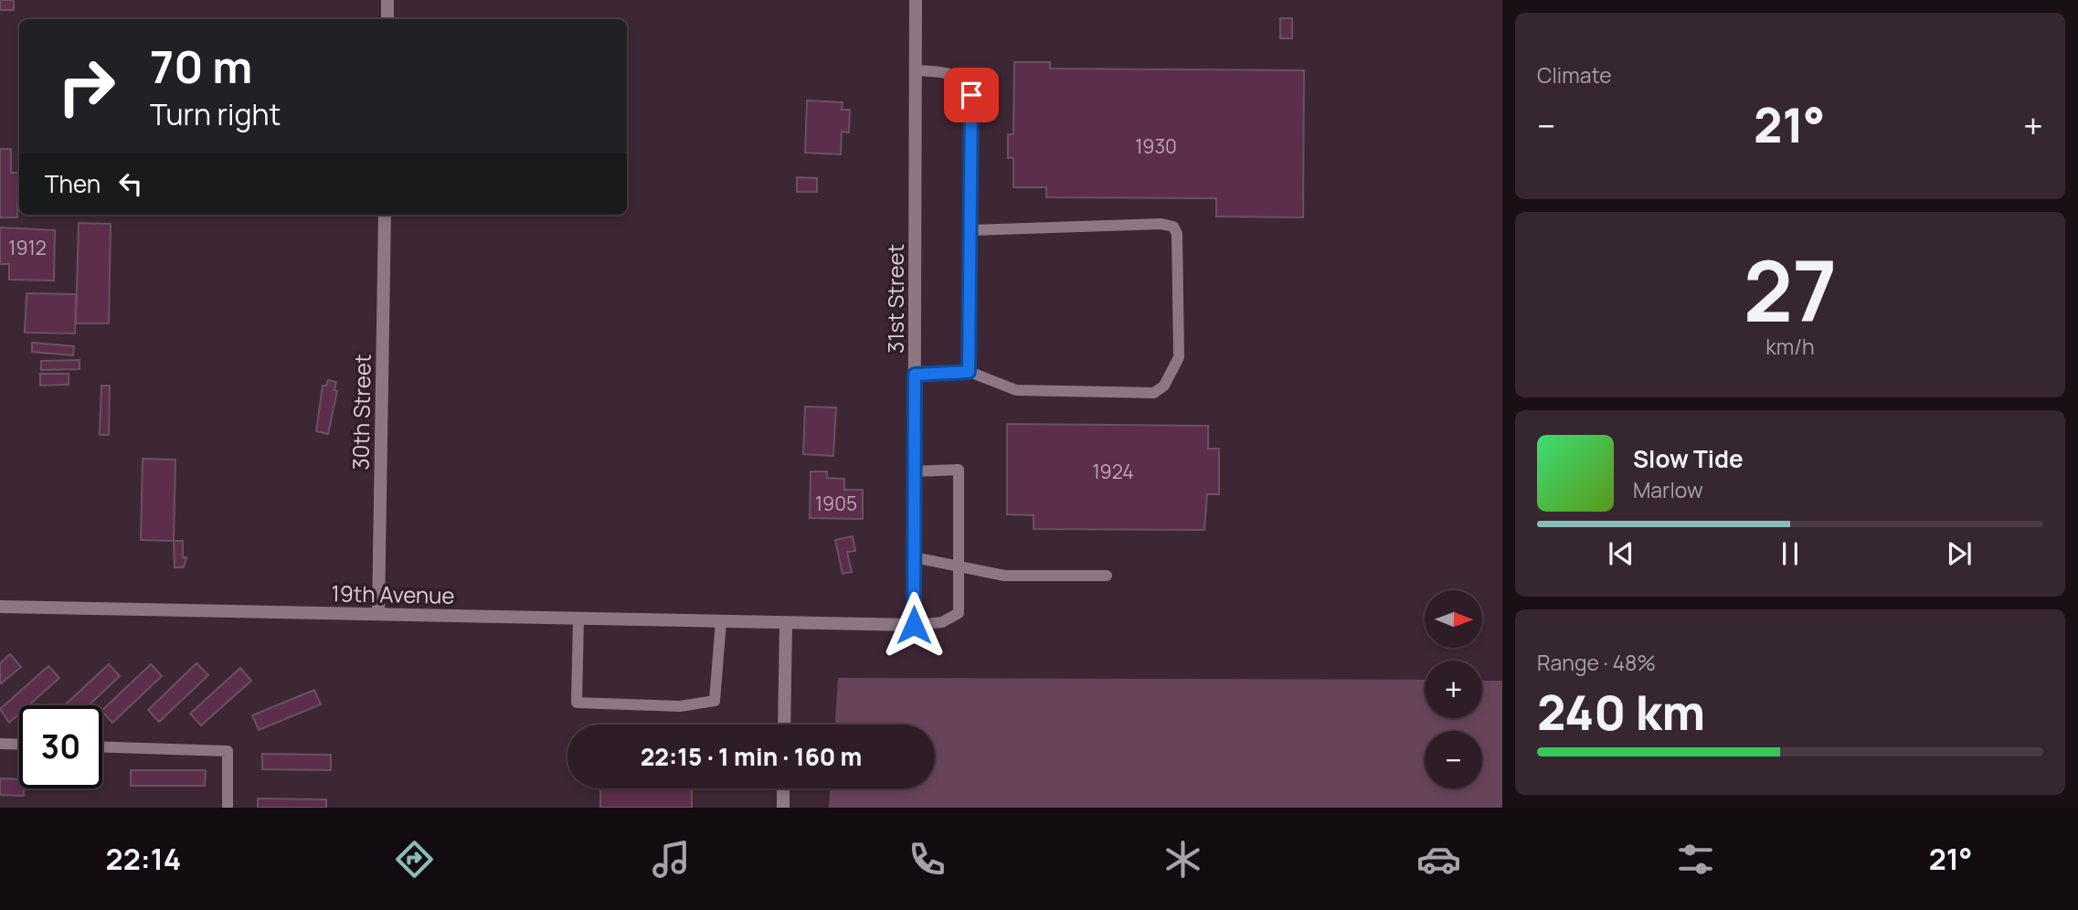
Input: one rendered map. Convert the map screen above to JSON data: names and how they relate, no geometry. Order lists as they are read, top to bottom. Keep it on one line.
{"streets":{"street":["31st Street","30th Street","19th Avenue"]},"crossings":[["30th Street","19th Avenue"]],"house_numbers":["1930","1912","1924","1905"],"north":"right","page":{"tile":["Climate",["27","km/h"],["Range · 48%","240 km"]],"turn":["70 m","Turn right"],"heat":["−","21°","+"],"then":"Then","song":["Slow Tide","Marlow"],"map_buttons":["+","−"],"limit":"30","trip":"22:15 · 1 min · 160 m","tabs":["22:14","21°"]}}
